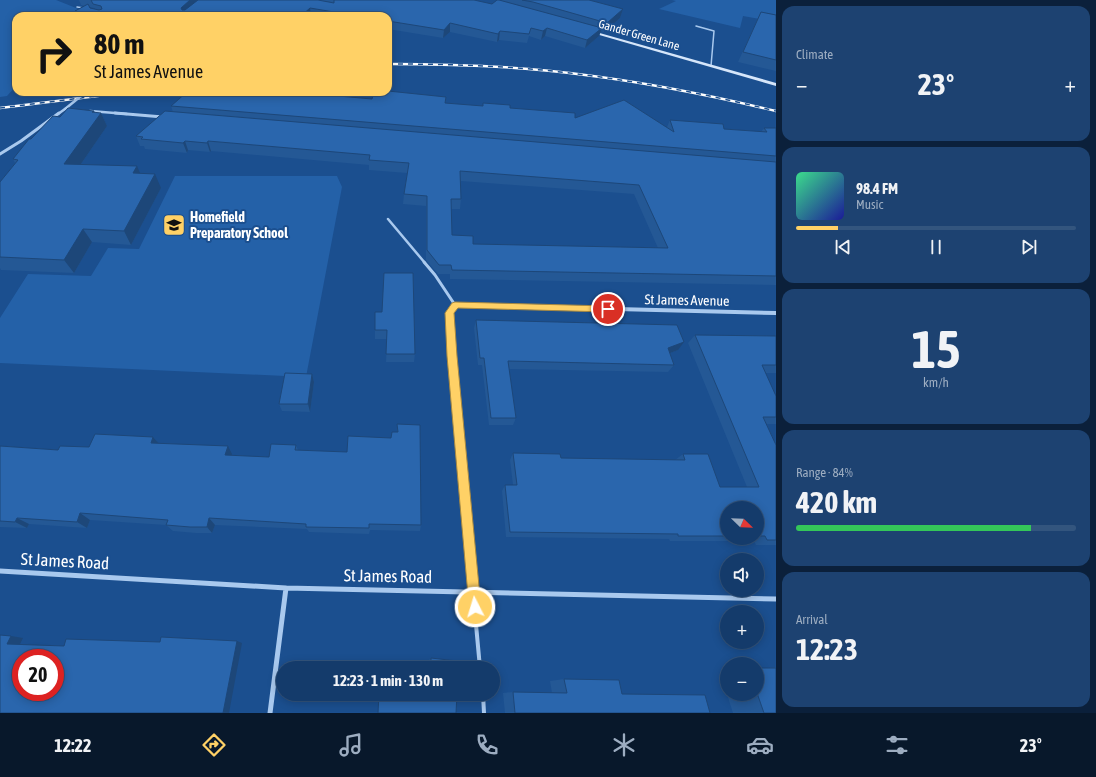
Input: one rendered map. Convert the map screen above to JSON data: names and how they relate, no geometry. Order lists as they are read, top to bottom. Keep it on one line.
{"streets":{"street":["Gander Green Lane","St James Avenue","St James Road"]},"places":{"school or university":["Homefield Preparatory School"]},"north":"bottom right","page":{"tile":["Climate",["15","km/h"],["Range · 84%","420 km"],["Arrival","12:23"]],"turn":["80 m","St James Avenue"],"heat":["−","23°","+"],"song":["98.4 FM","Music"],"map_buttons":["+","−"],"limit":"20","trip":"12:23 · 1 min · 130 m","tabs":["12:22","23°"]}}
